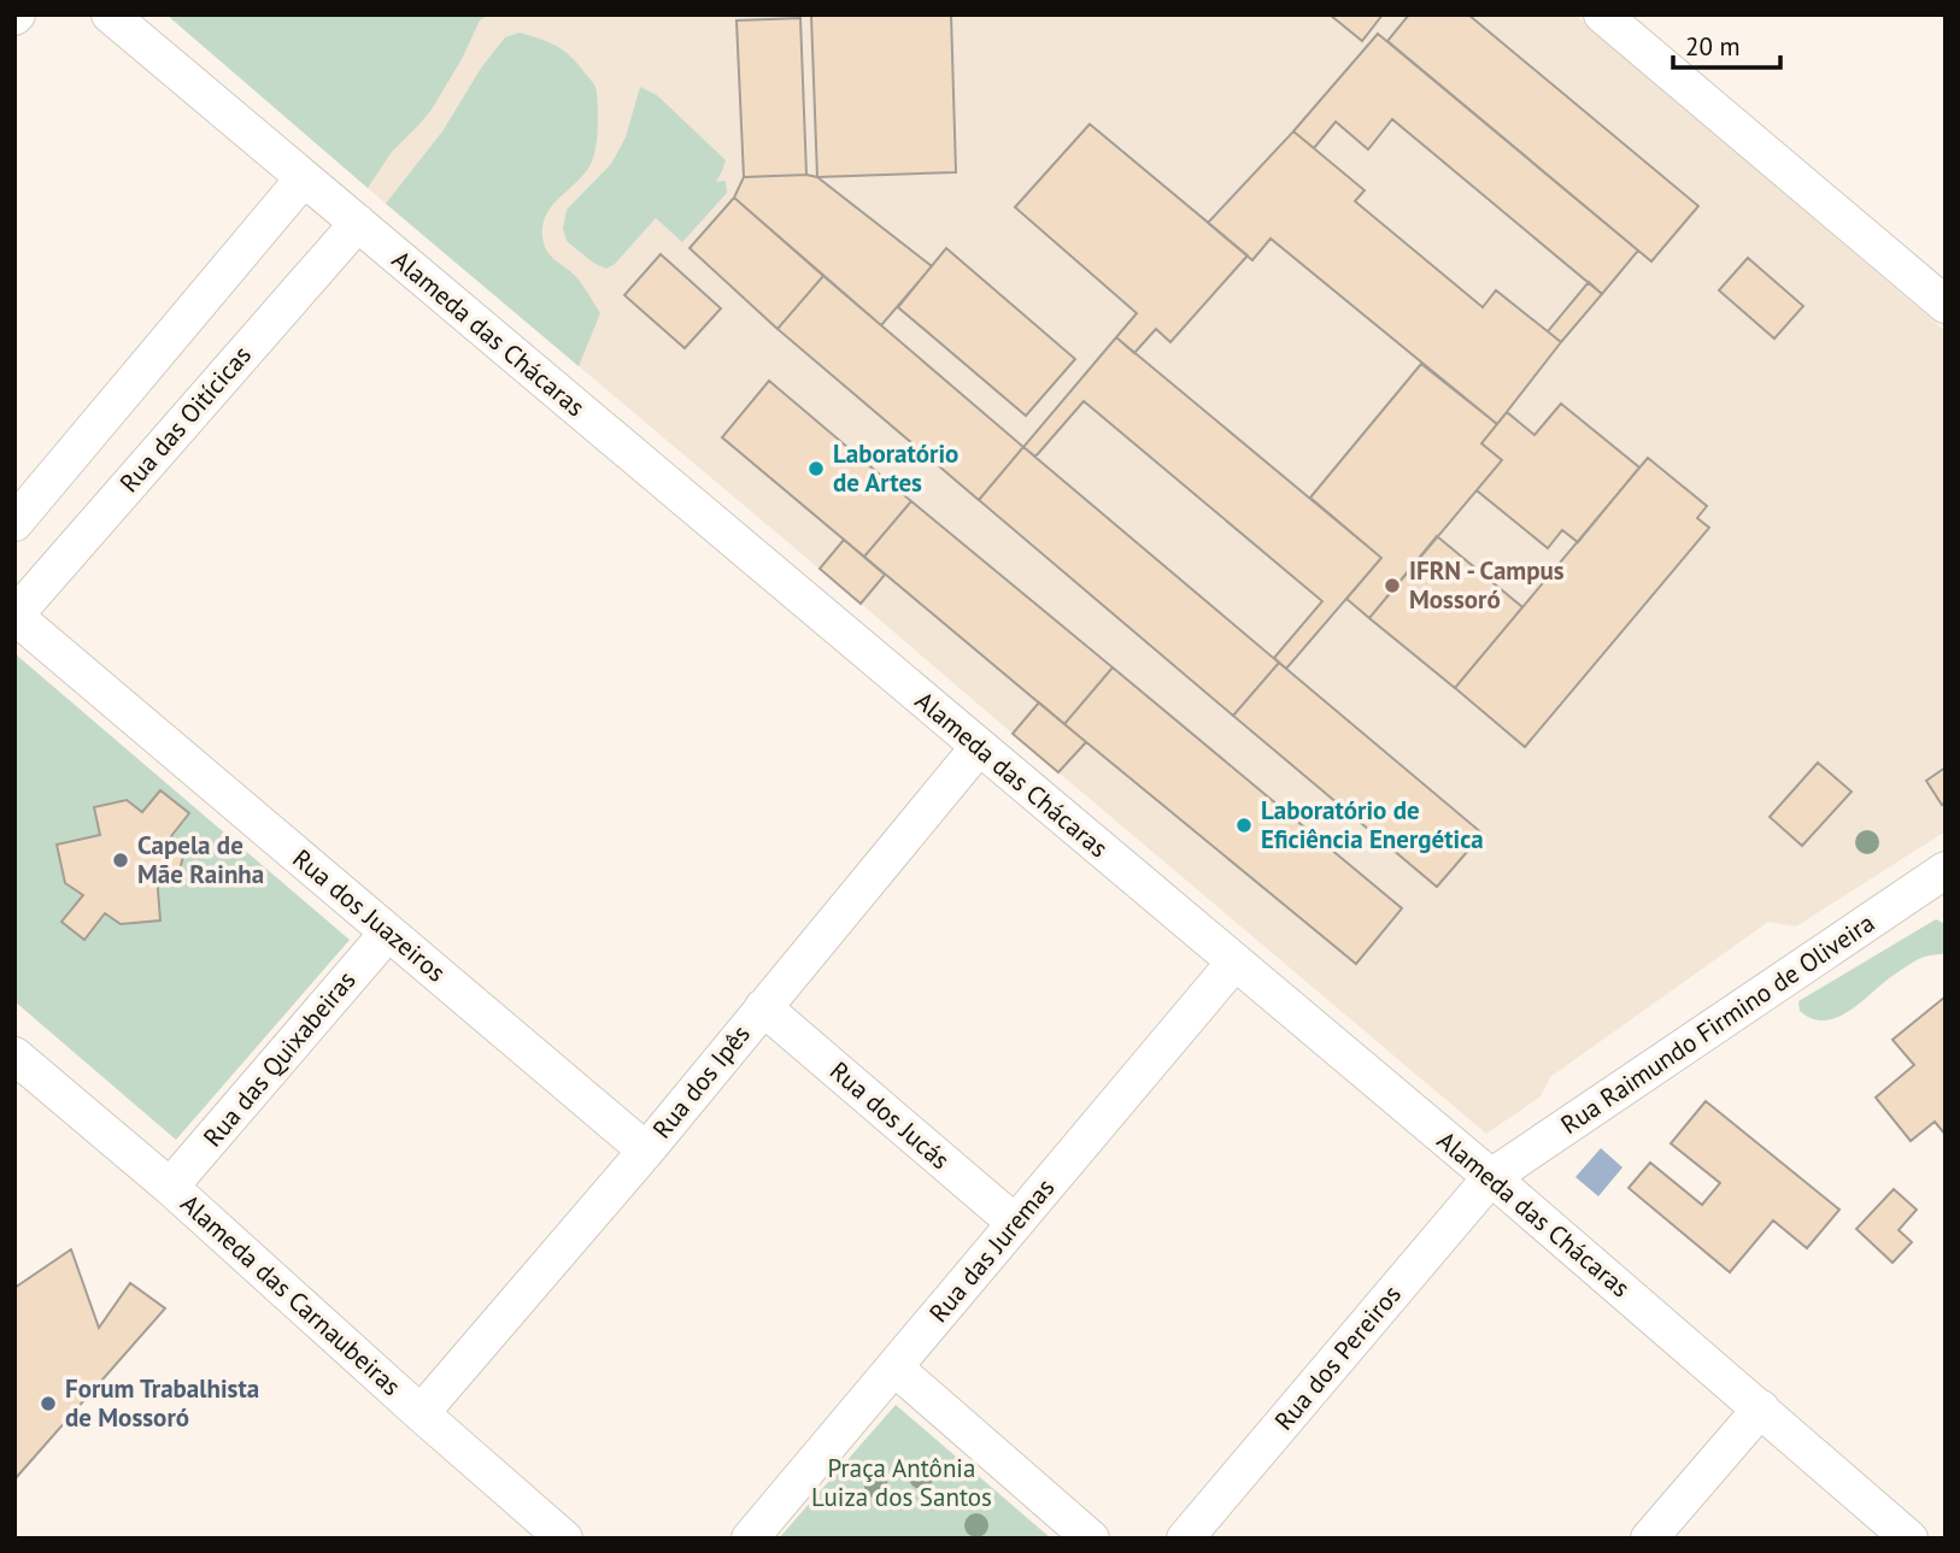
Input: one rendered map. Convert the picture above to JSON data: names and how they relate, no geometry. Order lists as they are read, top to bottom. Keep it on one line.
{"streets":{"street":["Alameda das Chácaras","Rua das Oitícicas","Rua dos Juazeiros","Rua Raimundo Firmino de Oliveira","Rua das Quixabeiras","Rua dos Ipês","Rua dos Jucás","Rua das Juremas","Alameda das Carnaubeiras","Rua dos Pereiros"]},"crossings":[["Alameda das Chácaras","Rua das Oitícicas"],["Alameda das Chácaras","Rua Raimundo Firmino de Oliveira"],["Alameda das Chácaras","Rua dos Ipês"],["Alameda das Chácaras","Rua das Juremas"],["Alameda das Chácaras","Rua dos Pereiros"],["Rua das Oitícicas","Rua dos Juazeiros"],["Rua dos Juazeiros","Rua das Quixabeiras"],["Rua dos Juazeiros","Rua dos Ipês"],["Rua Raimundo Firmino de Oliveira","Rua dos Pereiros"],["Rua das Quixabeiras","Alameda das Carnaubeiras"],["Rua dos Ipês","Rua dos Jucás"],["Rua dos Ipês","Alameda das Carnaubeiras"],["Rua dos Jucás","Rua das Juremas"]],"parks":["Praça Antônia Luiza dos Santos"],"places":["Laboratório de Artes","IFRN - Campus Mossoró","Laboratório de Eficiência Energética","Capela de Mãe Rainha","Forum Trabalhista de Mossoró"],"scale_bar":"20 m"}
